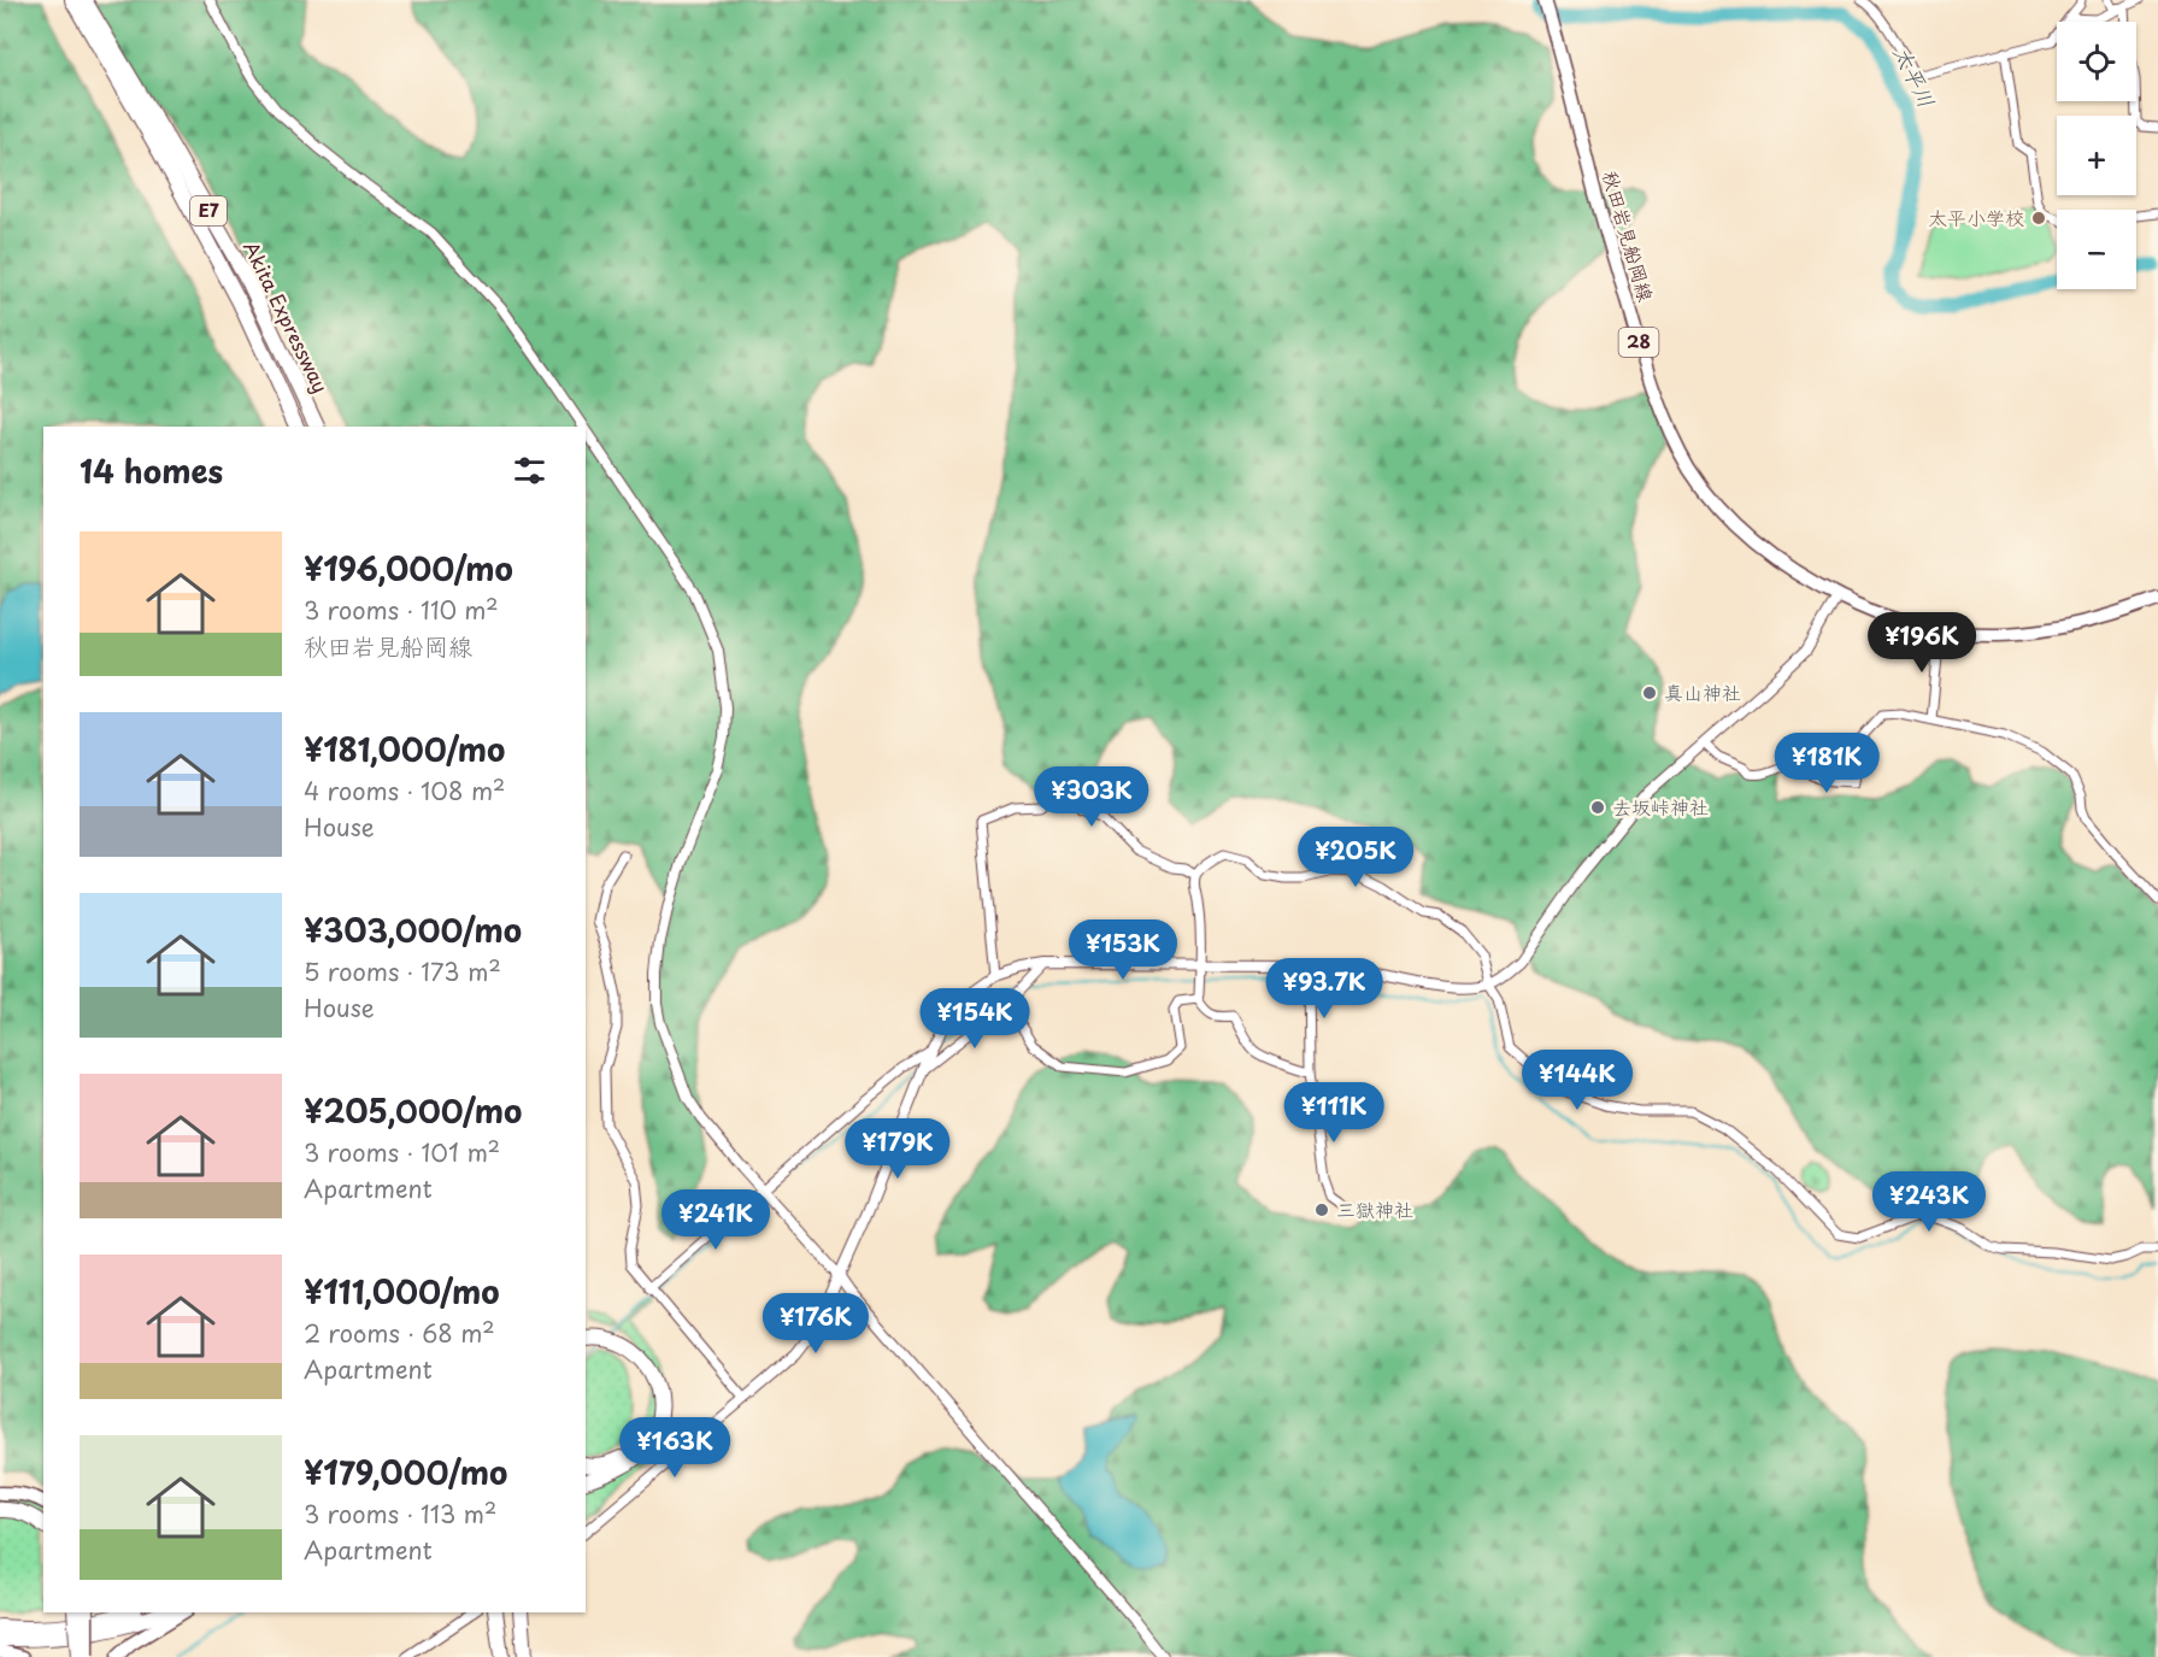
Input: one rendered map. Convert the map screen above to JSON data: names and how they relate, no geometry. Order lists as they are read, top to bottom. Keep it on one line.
{"streets":{"highway":["E7","Akita Expressway"],"main road":["秋田岩見船岡線","28"]},"water":["太平川"],"places":["太平小学校","真山神社","去坂峠神社","三獄神社"],"page":{"map_buttons":["+","−"],"heading":"14 homes","list":[{"name":"¥196,000/mo","note":"3 rooms · 110 m² · 秋田岩見船岡線"},{"name":"¥181,000/mo","note":"4 rooms · 108 m² · House"},{"name":"¥303,000/mo","note":"5 rooms · 173 m² · House"},{"name":"¥205,000/mo","note":"3 rooms · 101 m² · Apartment"},{"name":"¥111,000/mo","note":"2 rooms · 68 m² · Apartment"},{"name":"¥179,000/mo","note":"3 rooms · 113 m² · Apartment"}],"price":["¥196K","¥181K","¥303K","¥205K","¥153K","¥93.7K","¥154K","¥144K","¥111K","¥179K","¥243K","¥241K","¥176K","¥163K"]}}
